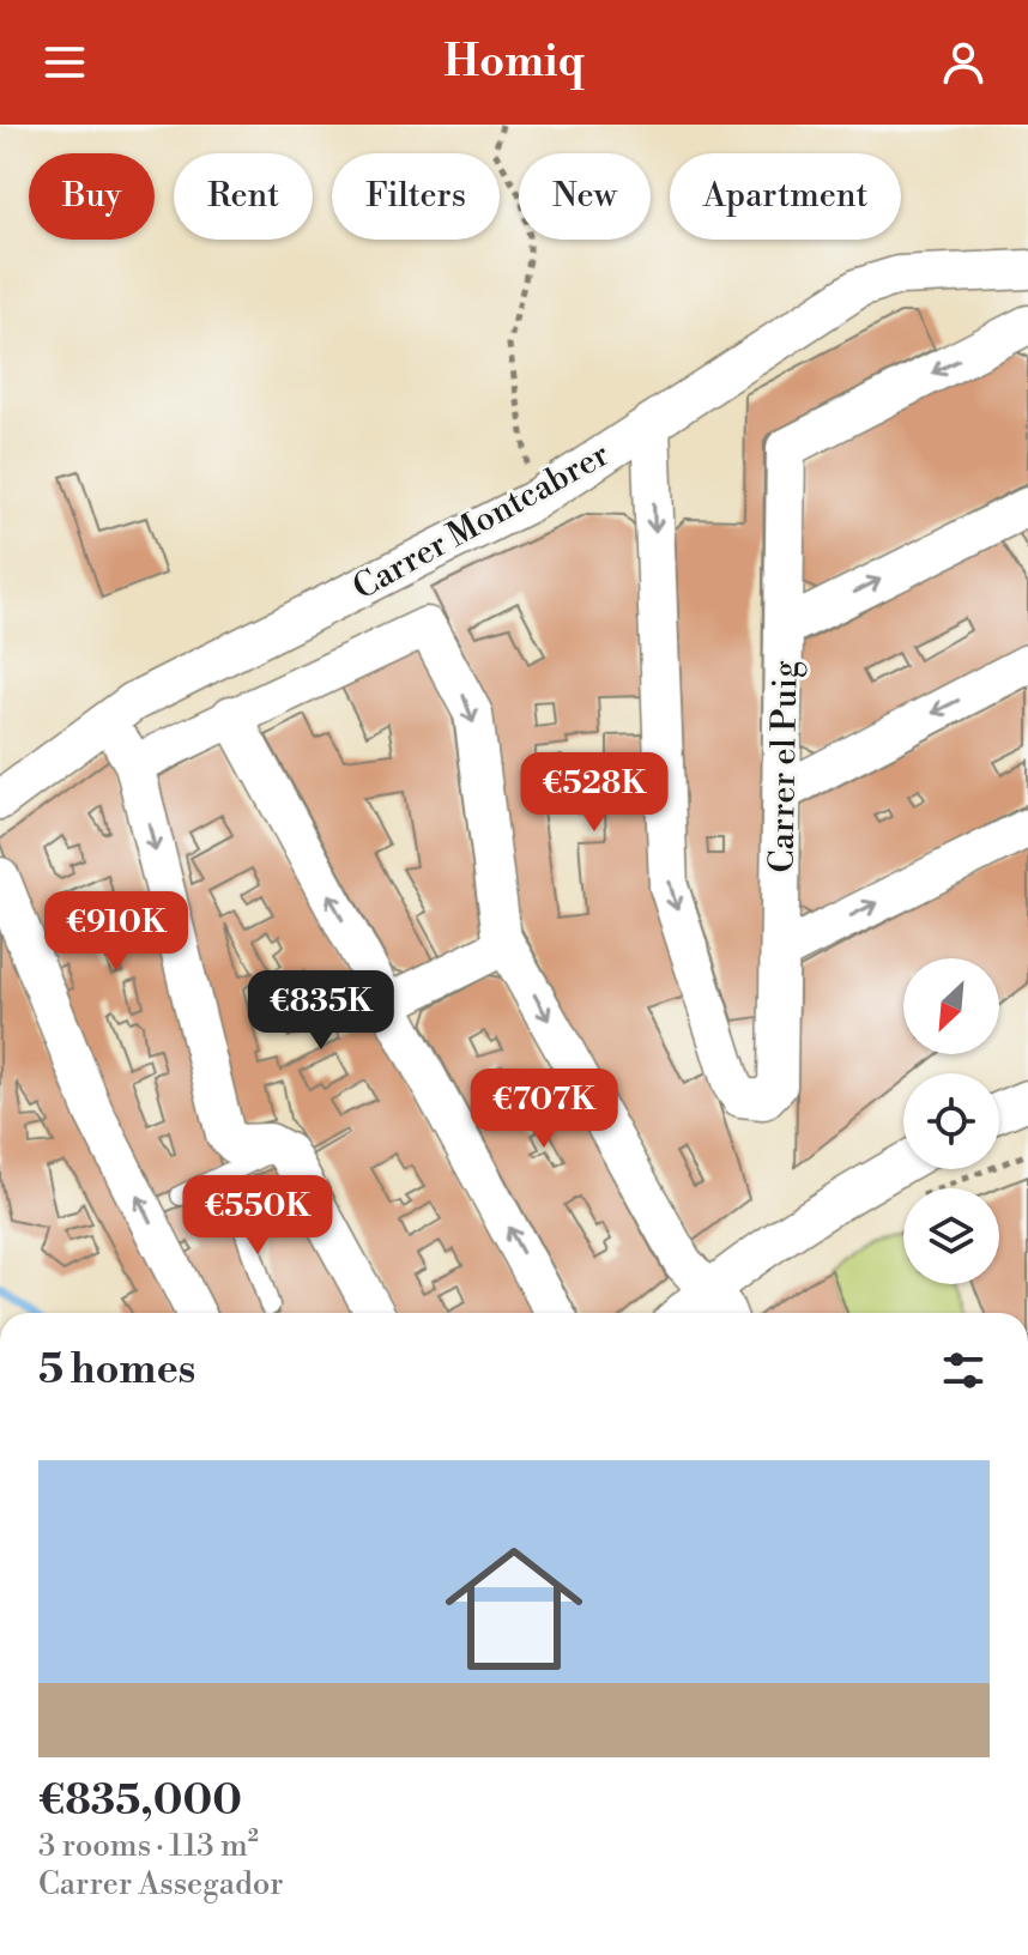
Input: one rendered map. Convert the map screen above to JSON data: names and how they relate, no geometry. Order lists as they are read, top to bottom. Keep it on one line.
{"streets":{"street":["Carrer Montcabrer","Carrer el Puig"]},"crossings":[["Carrer Montcabrer","Carrer el Puig"]],"north":"bottom left","page":{"header":"Homiq","chip":["Buy","Rent","Filters","New","Apartment"],"price":["€528K","€910K","€835K","€707K","€550K"],"heading":"5 homes","list":[{"name":"€835,000","note":"3 rooms · 113 m² · Carrer Assegador"}]}}
